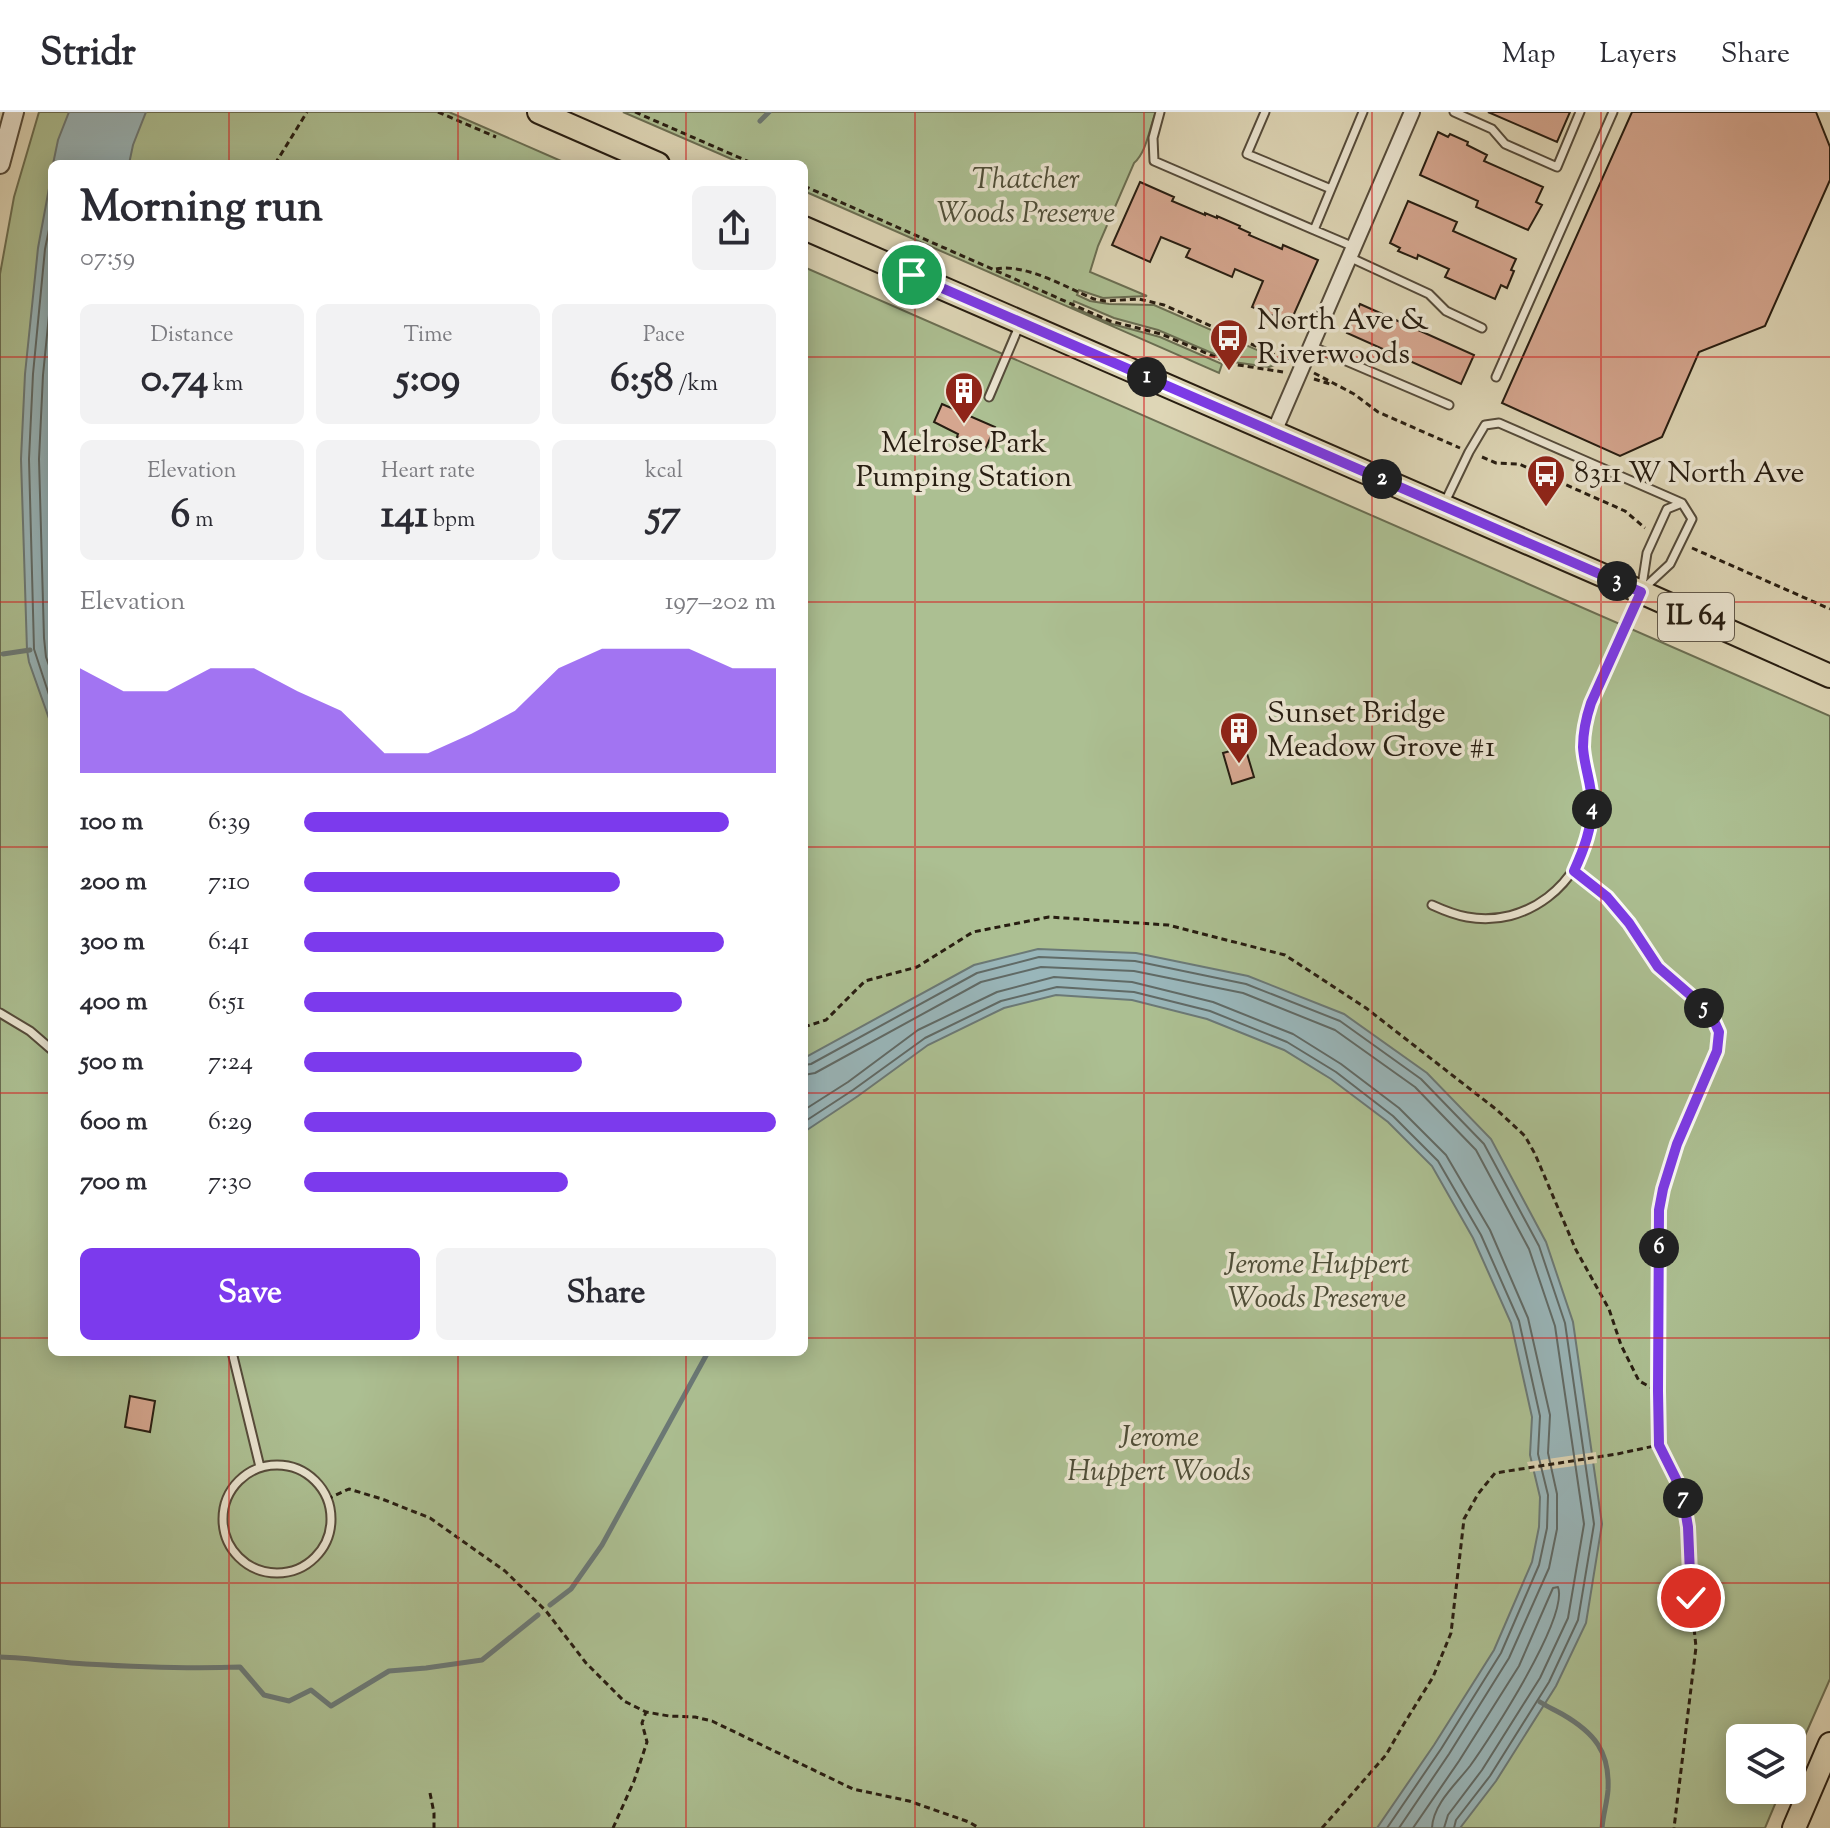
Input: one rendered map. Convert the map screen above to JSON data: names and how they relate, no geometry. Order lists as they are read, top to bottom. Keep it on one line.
{"streets":{"main road":["IL 64"]},"parks":["Thatcher Woods Preserve","Jerome Huppert Woods Preserve","Jerome Huppert Woods"],"places":{"bus stop":["North Ave & Riverwoods","8311 W North Ave"],"building":["Melrose Park Pumping Station","Sunset Bridge Meadow Grove #1"]},"page":{"header":"Stridr","nav":["Map","Layers","Share"],"heading":["Morning run","07:59"],"stats":[["Distance","0.74 km"],["Time","5:09"],["Pace","6:58 /km"],["Elevation","6 m"],["Heart rate","141 bpm"],["kcal","57"]],"pins":["1","2","3","4","5","6","7"],"chart":["Elevation","197–202 m"],"list":[{"name":"100 m","note":"6:39"},{"name":"200 m","note":"7:10"},{"name":"300 m","note":"6:41"},{"name":"400 m","note":"6:51"},{"name":"500 m","note":"7:24"},{"name":"600 m","note":"6:29"},{"name":"700 m","note":"7:30"}],"buttons":["Save","Share"]}}
